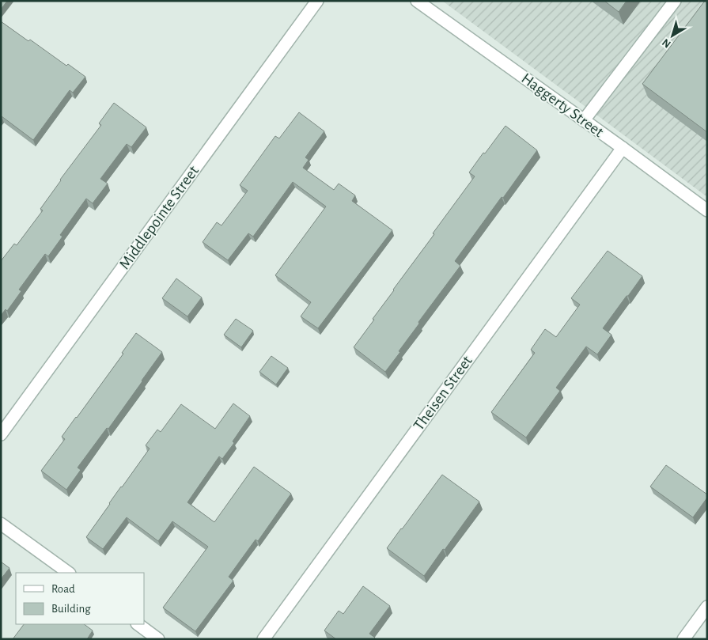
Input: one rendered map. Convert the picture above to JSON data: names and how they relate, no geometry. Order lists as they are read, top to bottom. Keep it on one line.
{"streets":{"street":["Haggerty Street","Middlepointe Street","Theisen Street"]},"crossings":[["Haggerty Street","Theisen Street"]],"legend":["Road","Building"],"north":"bottom left"}
